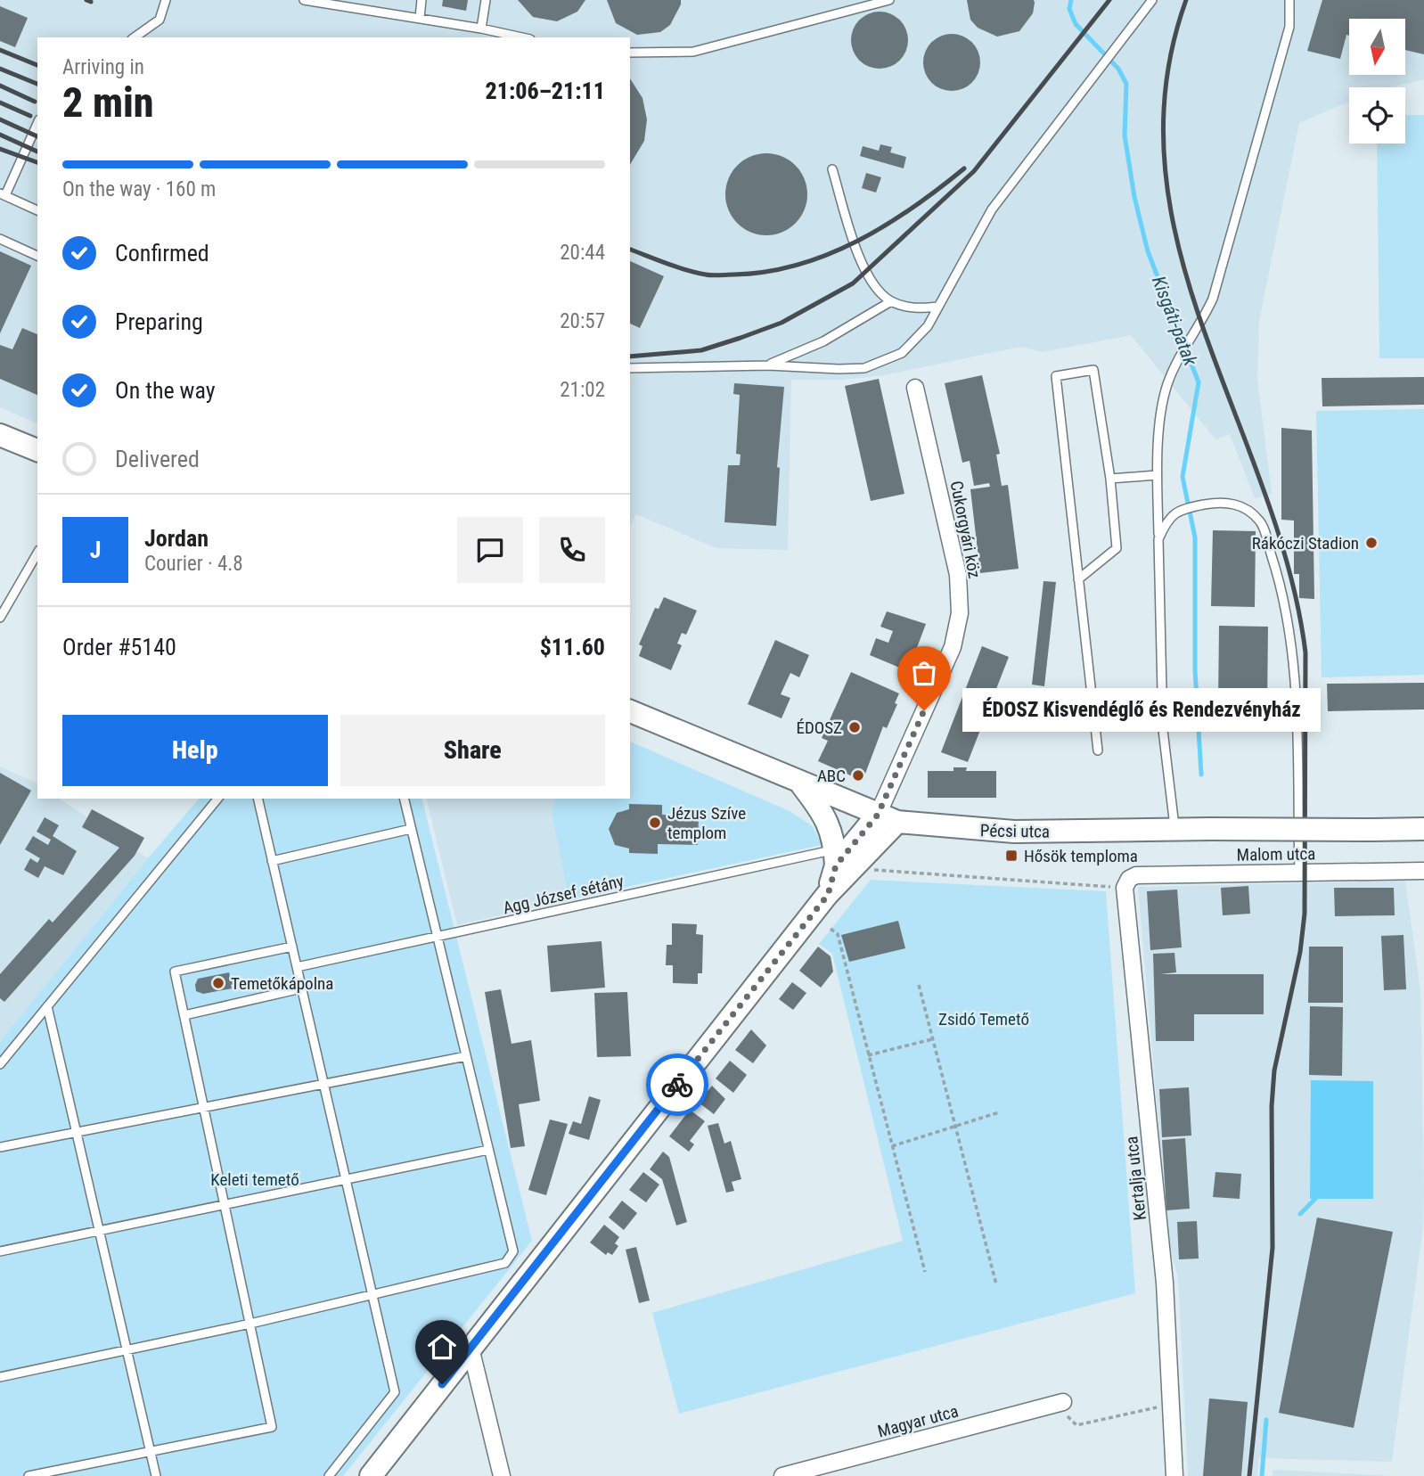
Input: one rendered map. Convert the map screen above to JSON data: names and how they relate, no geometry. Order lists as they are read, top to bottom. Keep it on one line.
{"streets":{"street":["Cukorgyári köz","Pécsi utca","Malom utca","Kertalja utca","Magyar utca"],"lane":["Agg József sétány"]},"crossings":[["Cukorgyári köz","Pécsi utca"],["Malom utca","Kertalja utca"]],"water":["Kisgáti-patak"],"parks":["Zsidó Temető","Keleti temető"],"places":{"other":["Rákóczi Stadion","ÉDOSZ Kisvendéglő és Rendezvényház","ÉDOSZ","ABC","Jézus Szíve templom","Temetőkápolna"],"transit":["Hősök temploma"]},"north":"bottom","page":{"heading":["2 min","Arriving in","21:06–21:11"],"panel":["Jordan","Courier · 4.8","Order #5140","$11.60"],"bar":"On the way · 160 m","list":[["Confirmed","20:44"],["Preparing","20:57"],["On the way","21:02"],"Delivered"],"round":"J","bubble":"ÉDOSZ Kisvendéglő és Rendezvényház","buttons":["Help","Share"]}}
